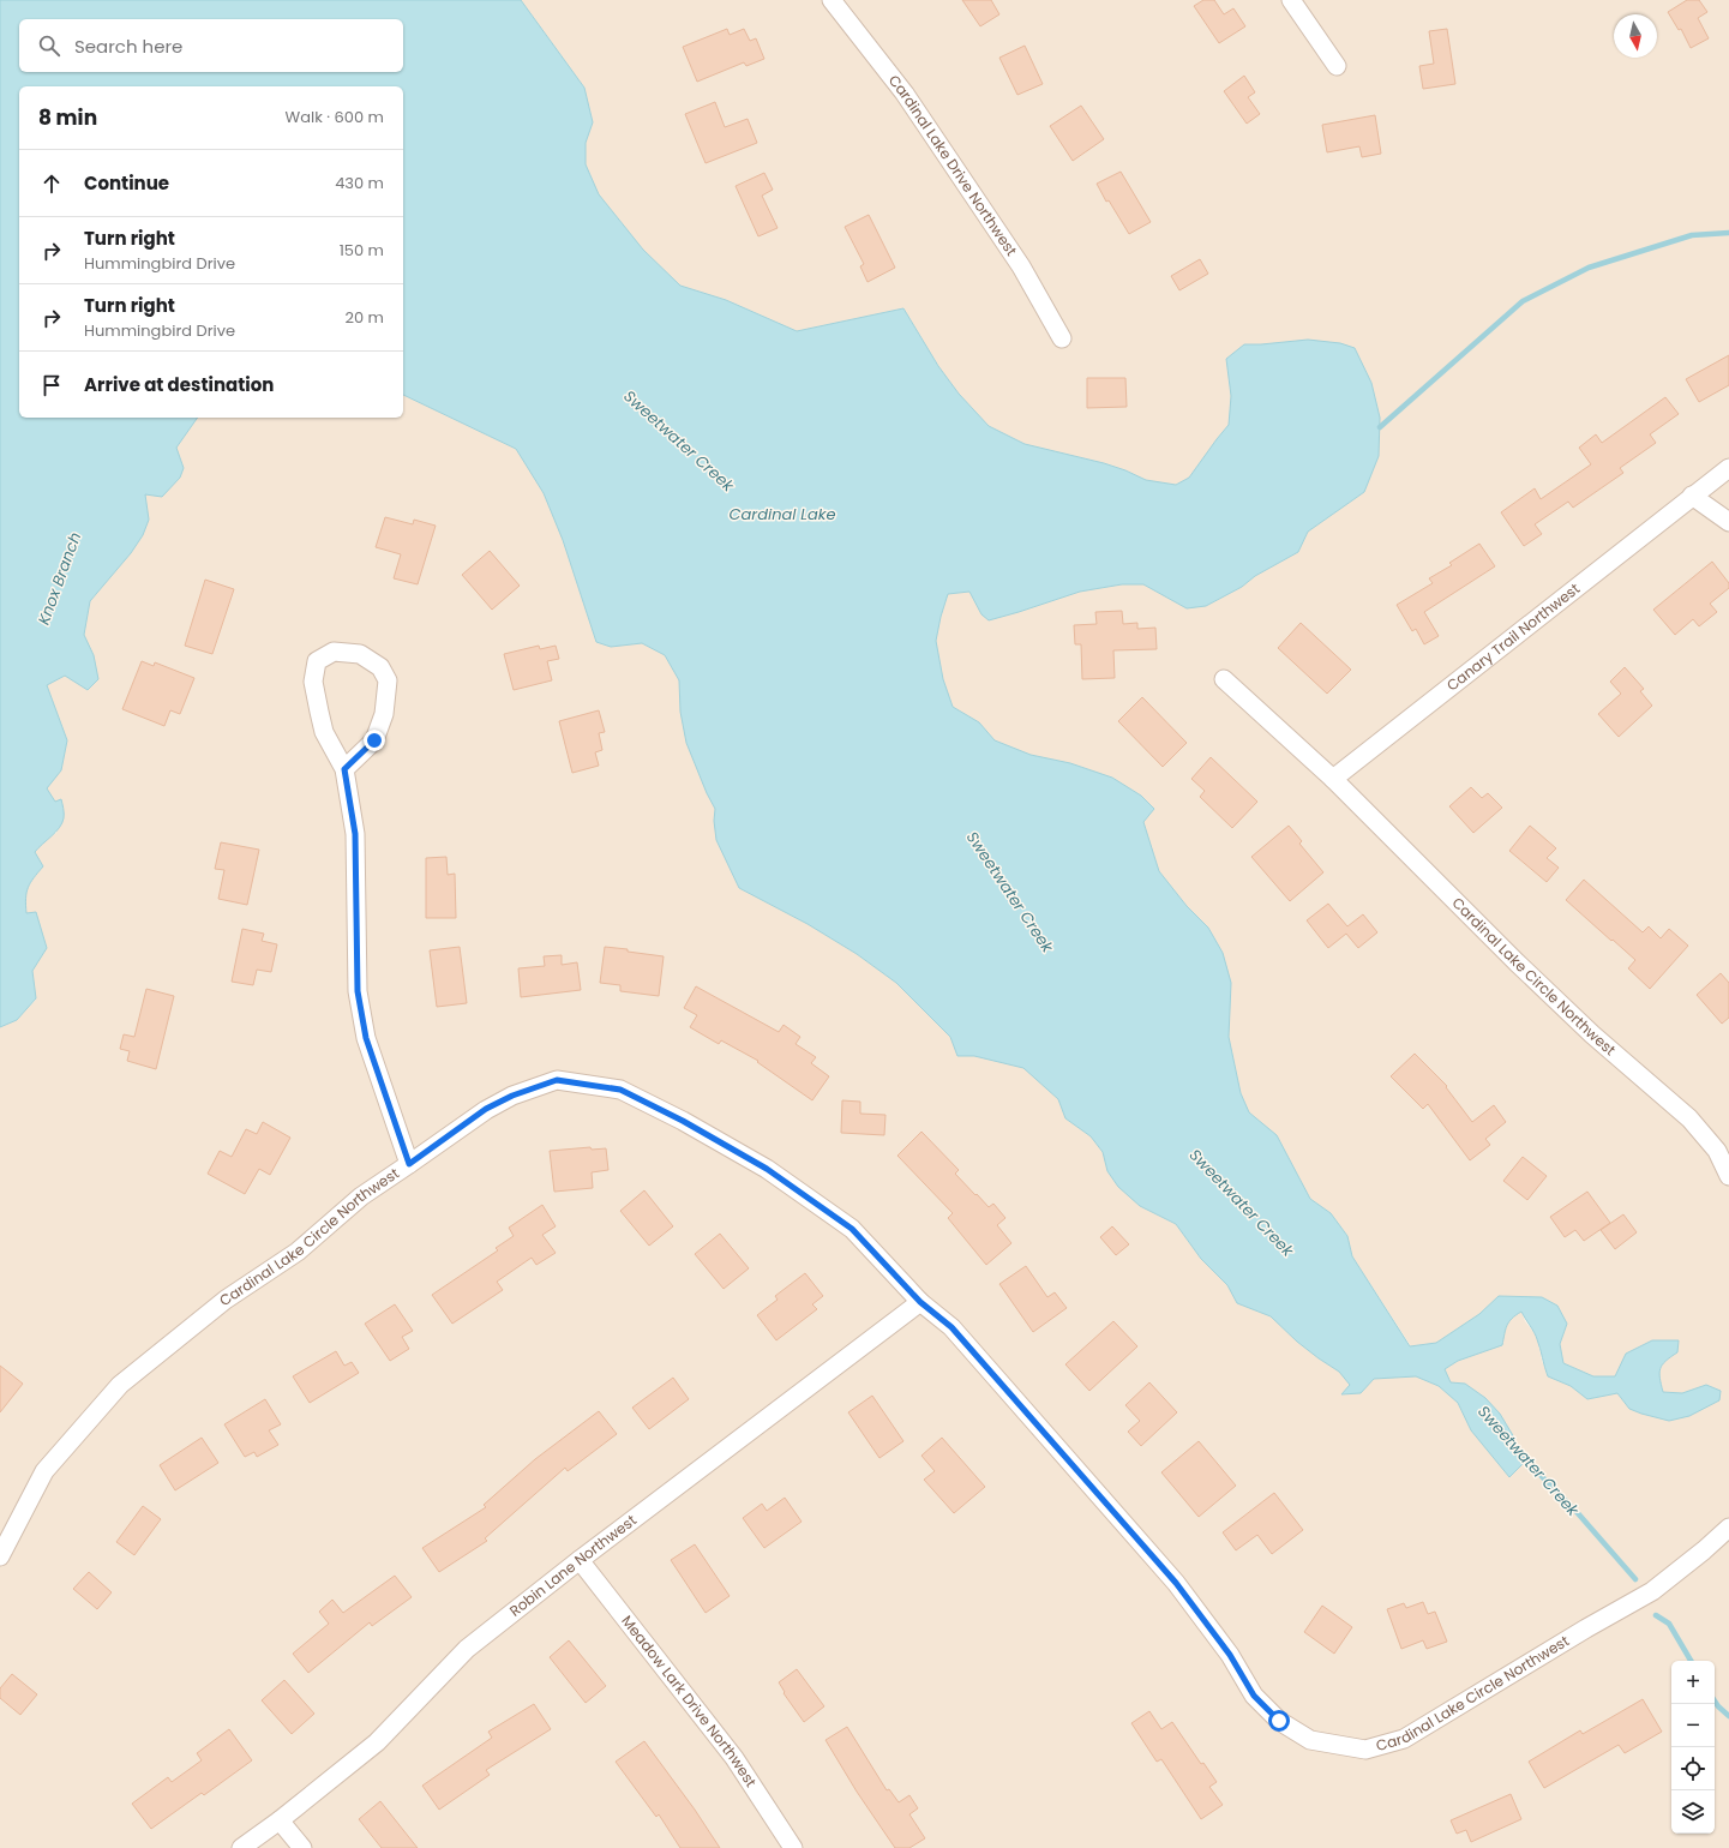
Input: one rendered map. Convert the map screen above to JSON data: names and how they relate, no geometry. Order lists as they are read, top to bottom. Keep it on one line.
{"streets":{"street":["Cardinal Lake Drive Northwest","Canary Trail Northwest","Cardinal Lake Circle Northwest","Robin Lane Northwest","Meadow Lark Drive Northwest"]},"crossings":[["Canary Trail Northwest","Cardinal Lake Circle Northwest"],["Cardinal Lake Circle Northwest","Robin Lane Northwest"],["Robin Lane Northwest","Meadow Lark Drive Northwest"]],"water":["Sweetwater Creek","Cardinal Lake","Knox Branch"],"north":"bottom","page":{"search":"Search here","heading":["8 min","Walk · 600 m"],"list":[["Continue","430 m"],["Turn right","Hummingbird Drive","150 m"],["Turn right","Hummingbird Drive","20 m"],"Arrive at destination"],"map_buttons":["+","−"]}}
